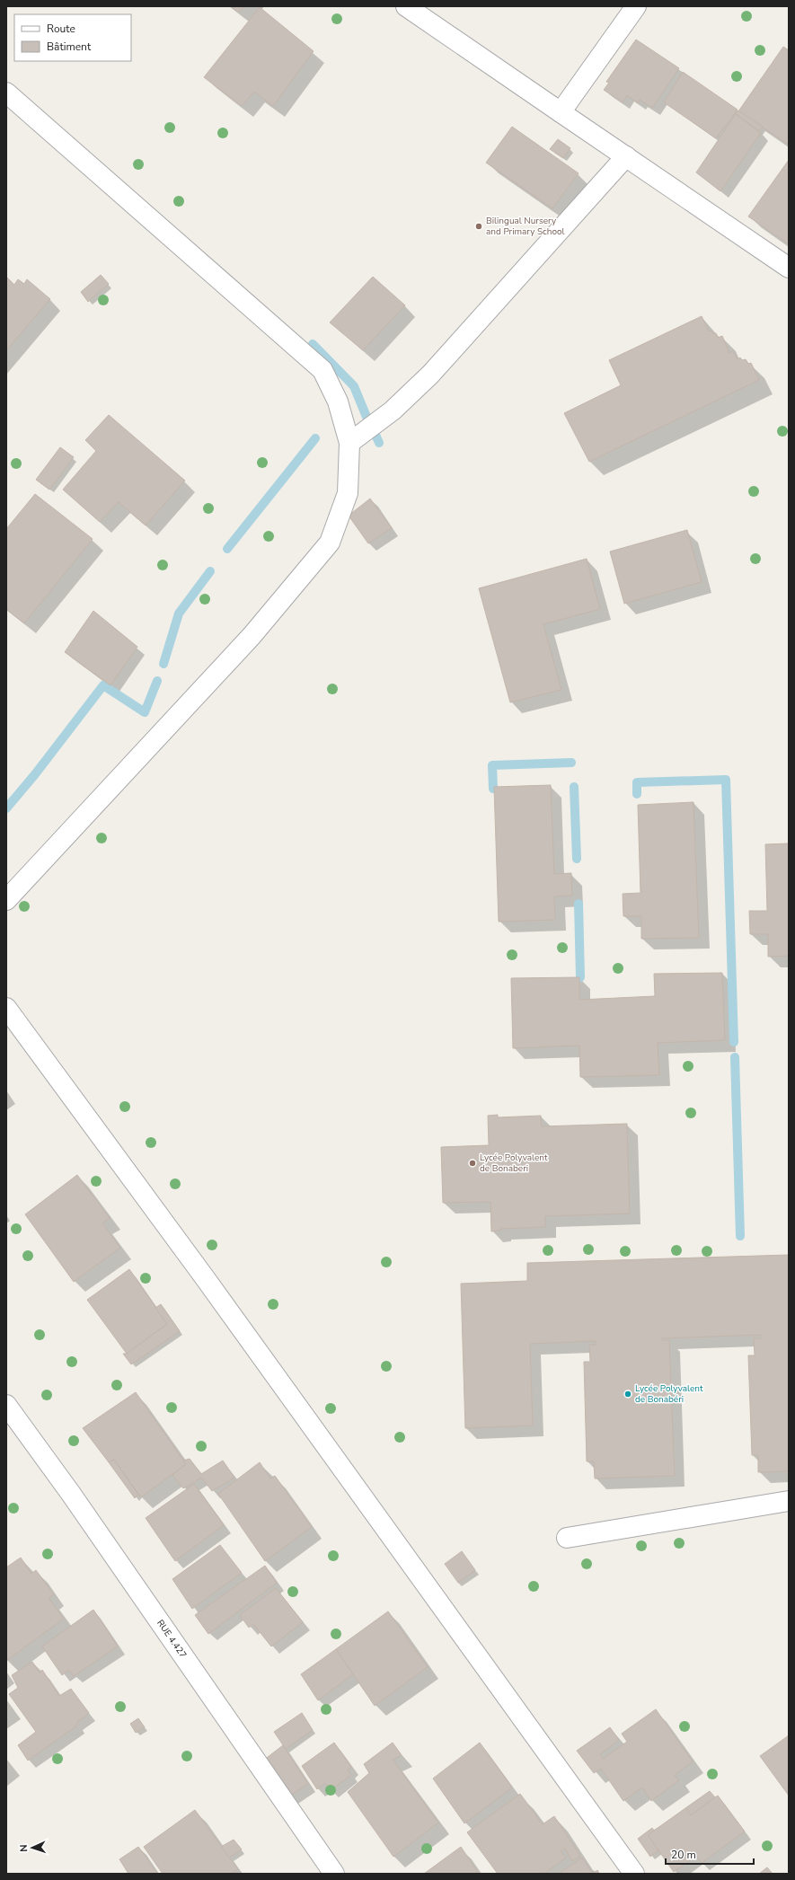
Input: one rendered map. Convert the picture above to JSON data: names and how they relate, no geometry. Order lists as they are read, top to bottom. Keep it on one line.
{"streets":{"street":["RUE 4.427"]},"places":["Bilingual Nursery and Primary School","Lycée Polyvalent de Bonaberi","Lycée Polyvalent de Bonabéri"],"legend":["Route","Bâtiment"],"scale_bar":"20 m","north":"left"}
